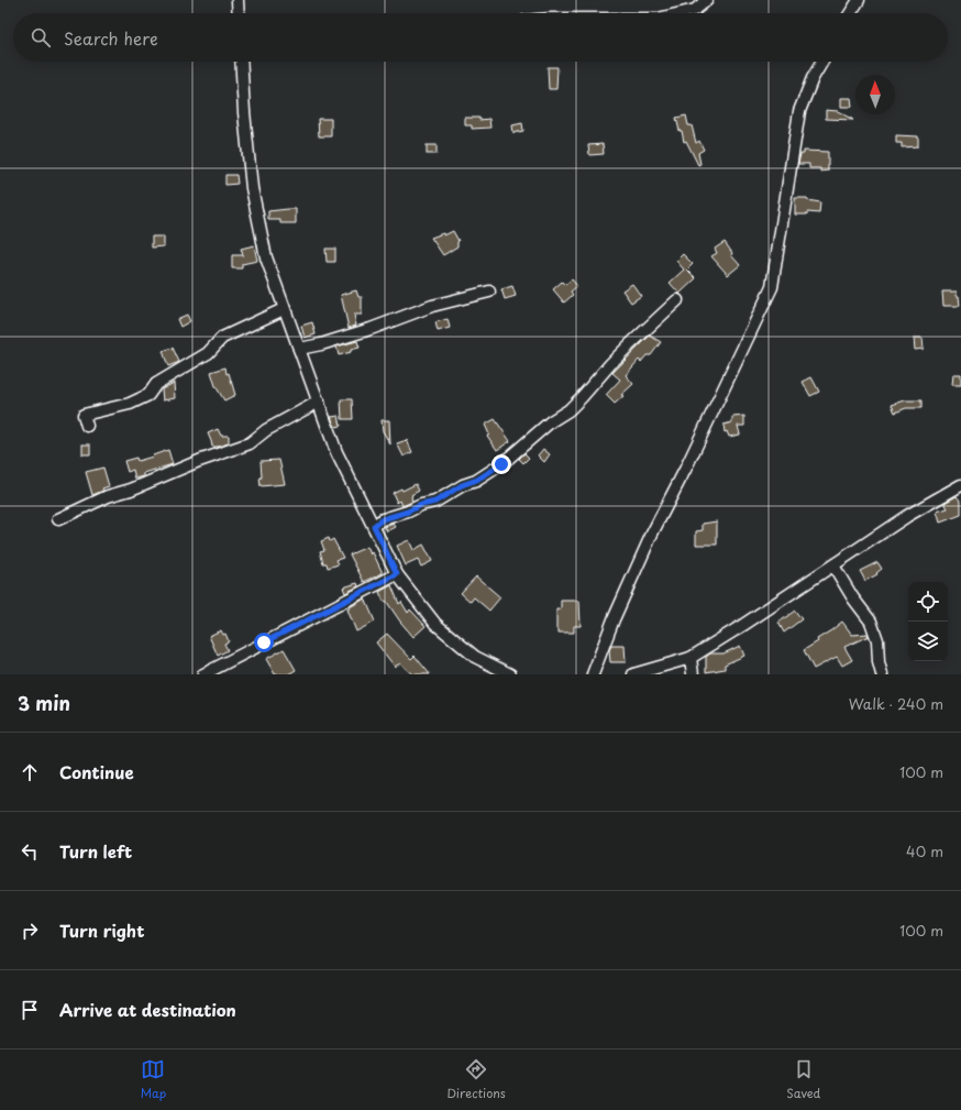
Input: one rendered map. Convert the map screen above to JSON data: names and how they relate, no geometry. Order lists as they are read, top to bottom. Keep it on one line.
{"north":"top","page":{"search":"Search here","heading":["3 min","Walk · 240 m"],"list":[["Continue","100 m"],["Turn left","40 m"],["Turn right","100 m"],"Arrive at destination"],"nav":["Map","Directions","Saved"]}}
